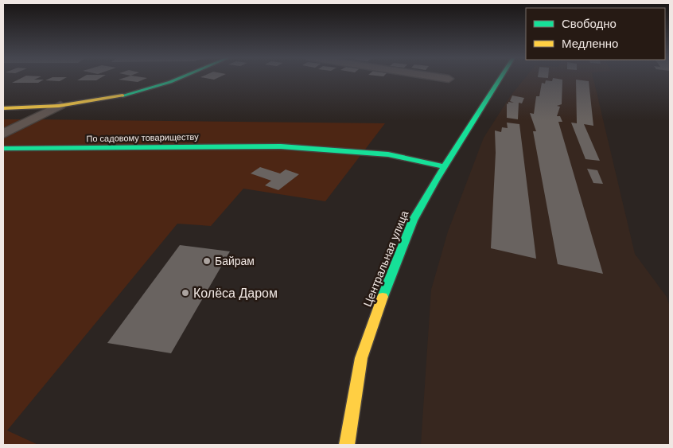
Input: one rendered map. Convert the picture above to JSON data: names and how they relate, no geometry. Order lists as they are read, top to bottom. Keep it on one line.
{"streets":{"street":["По садовому товариществу","Центральная улица"]},"crossings":[["По садовому товариществу","Центральная улица"]],"places":["Байрам","Колёса Даром"],"legend":["Свободно","Медленно"]}
